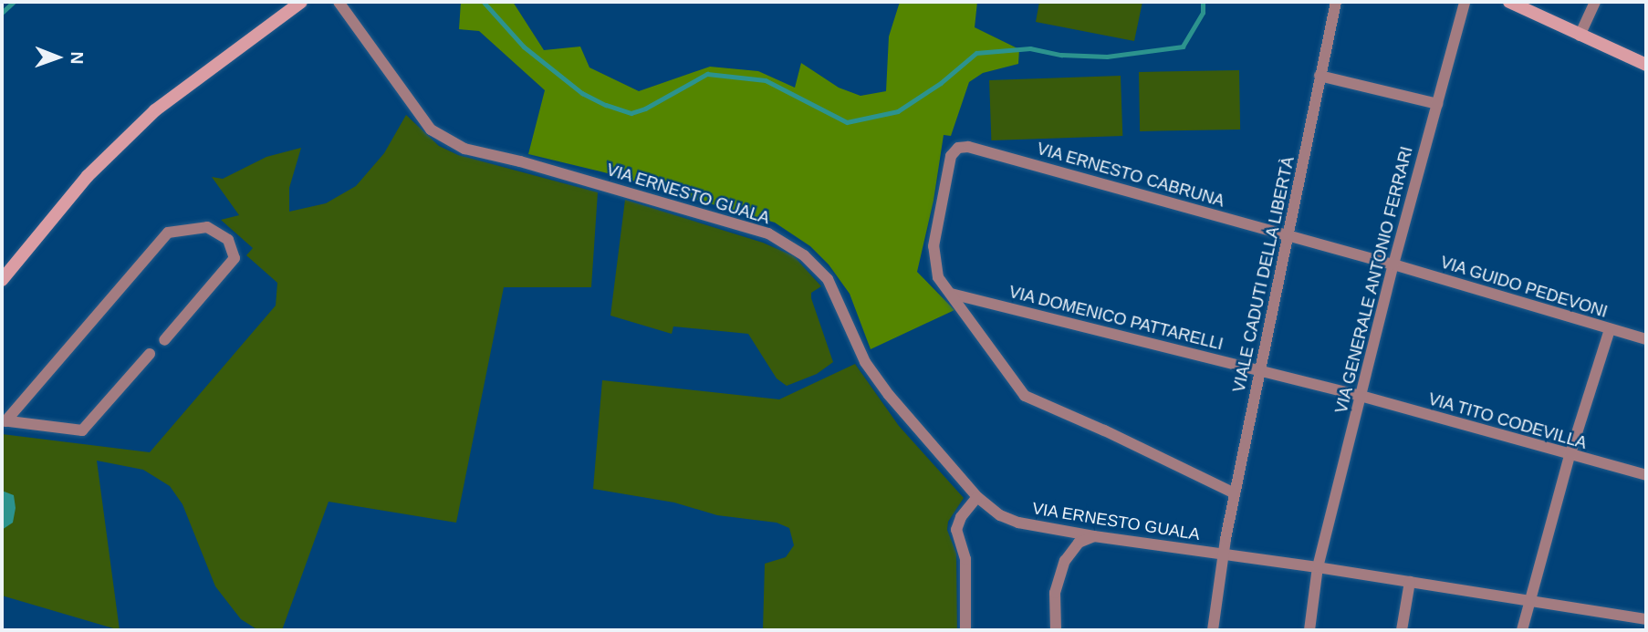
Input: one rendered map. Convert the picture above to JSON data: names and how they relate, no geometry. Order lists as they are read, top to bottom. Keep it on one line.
{"streets":{"street":["VIA ERNESTO CABRUNA","VIA ERNESTO GUALA","VIALE CADUTI DELLA LIBERTÀ","VIA GENERALE ANTONIO FERRARI","VIA GUIDO PEDEVONI","VIA DOMENICO PATTARELLI","VIA TITO CODEVILLA"]},"crossings":[["VIA ERNESTO CABRUNA","VIALE CADUTI DELLA LIBERTÀ"],["VIA ERNESTO CABRUNA","VIA GENERALE ANTONIO FERRARI"],["VIA ERNESTO CABRUNA","VIA GUIDO PEDEVONI"],["VIA ERNESTO CABRUNA","VIA DOMENICO PATTARELLI"],["VIA ERNESTO GUALA","VIALE CADUTI DELLA LIBERTÀ"],["VIA ERNESTO GUALA","VIA GENERALE ANTONIO FERRARI"],["VIALE CADUTI DELLA LIBERTÀ","VIA DOMENICO PATTARELLI"],["VIA GENERALE ANTONIO FERRARI","VIA GUIDO PEDEVONI"],["VIA GENERALE ANTONIO FERRARI","VIA DOMENICO PATTARELLI"],["VIA GENERALE ANTONIO FERRARI","VIA TITO CODEVILLA"],["VIA DOMENICO PATTARELLI","VIA TITO CODEVILLA"]],"north":"right"}
